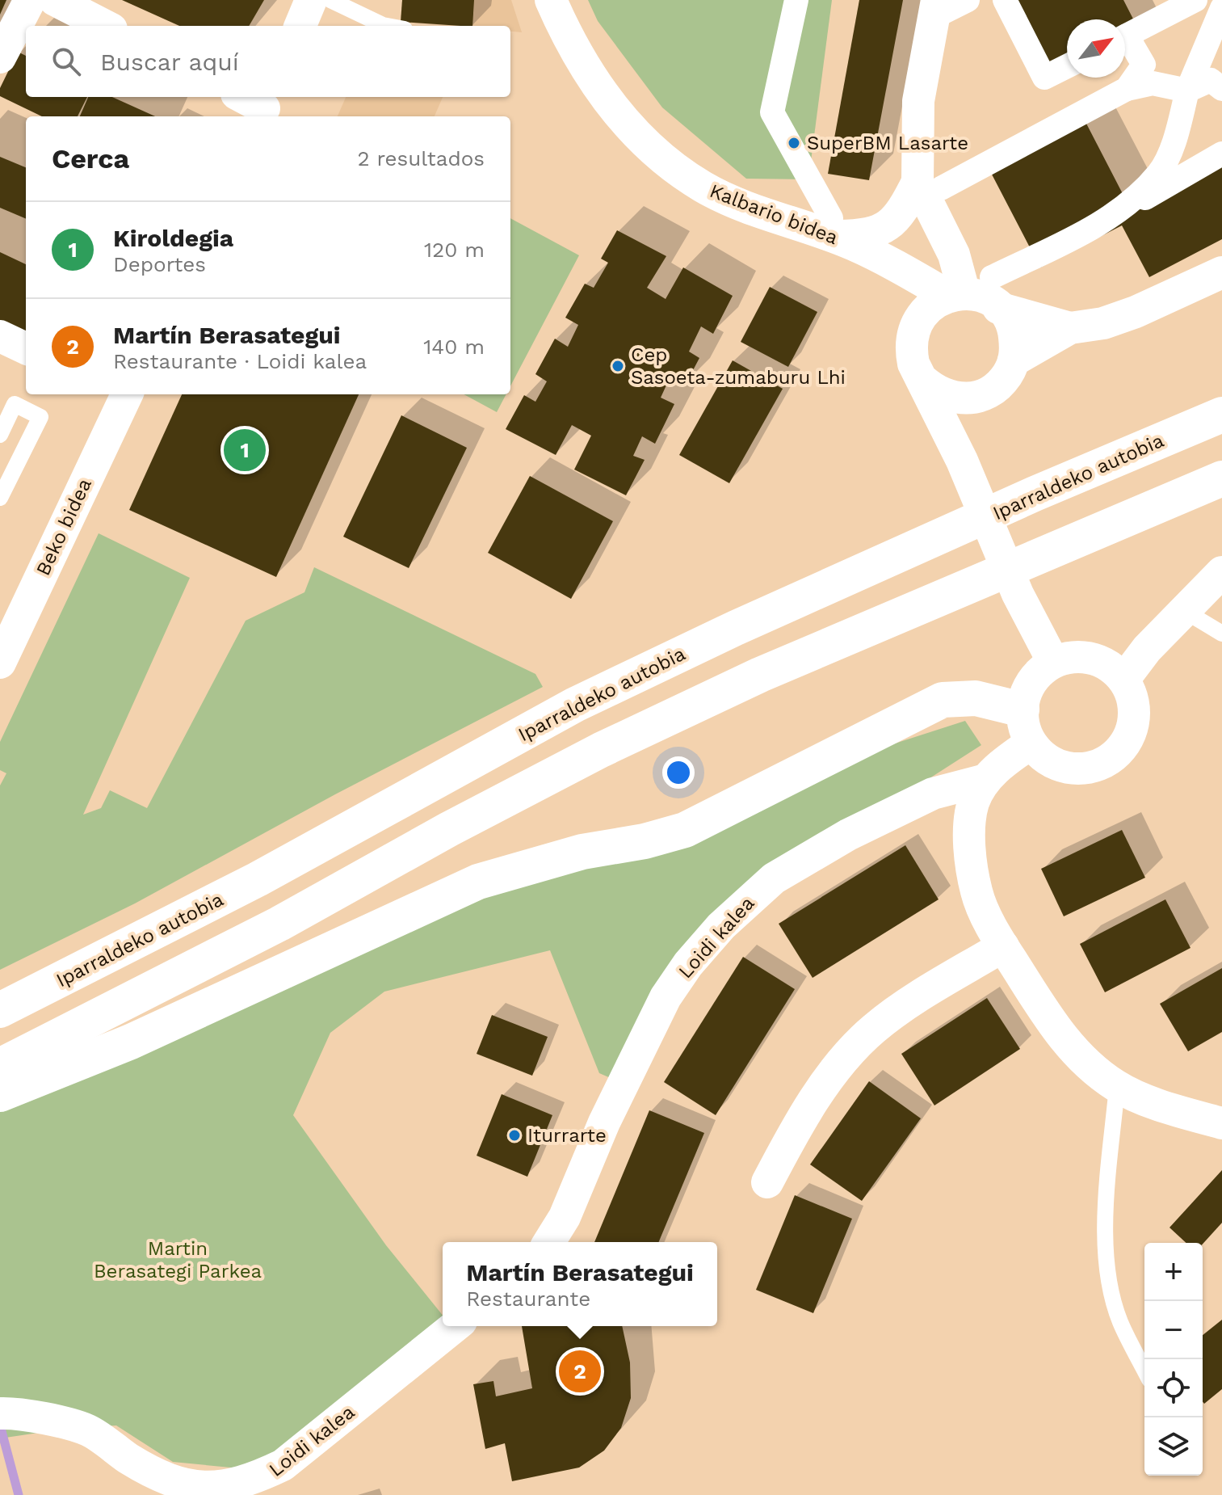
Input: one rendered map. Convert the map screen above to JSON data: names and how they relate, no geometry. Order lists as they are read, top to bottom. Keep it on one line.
{"streets":{"highway":["Iparraldeko autobia"],"street":["Kalbario bidea","Beko bidea","Loidi kalea"]},"parks":["Martin Berasategi Parkea"],"places":["SuperBM Lasarte","Cep Sasoeta-zumaburu Lhi","Iturrarte"],"north":"top right","page":{"search":"Buscar aquí","heading":["Cerca","2 resultados"],"list":[{"mark":"1","name":"Kiroldegia","note":"Deportes","value":"120 m"},{"mark":"2","name":"Martín Berasategui","note":"Restaurante · Loidi kalea","value":"140 m"}],"pins":["1","2"],"popup":["Martín Berasategui","Restaurante"],"map_buttons":["+","−"]}}
